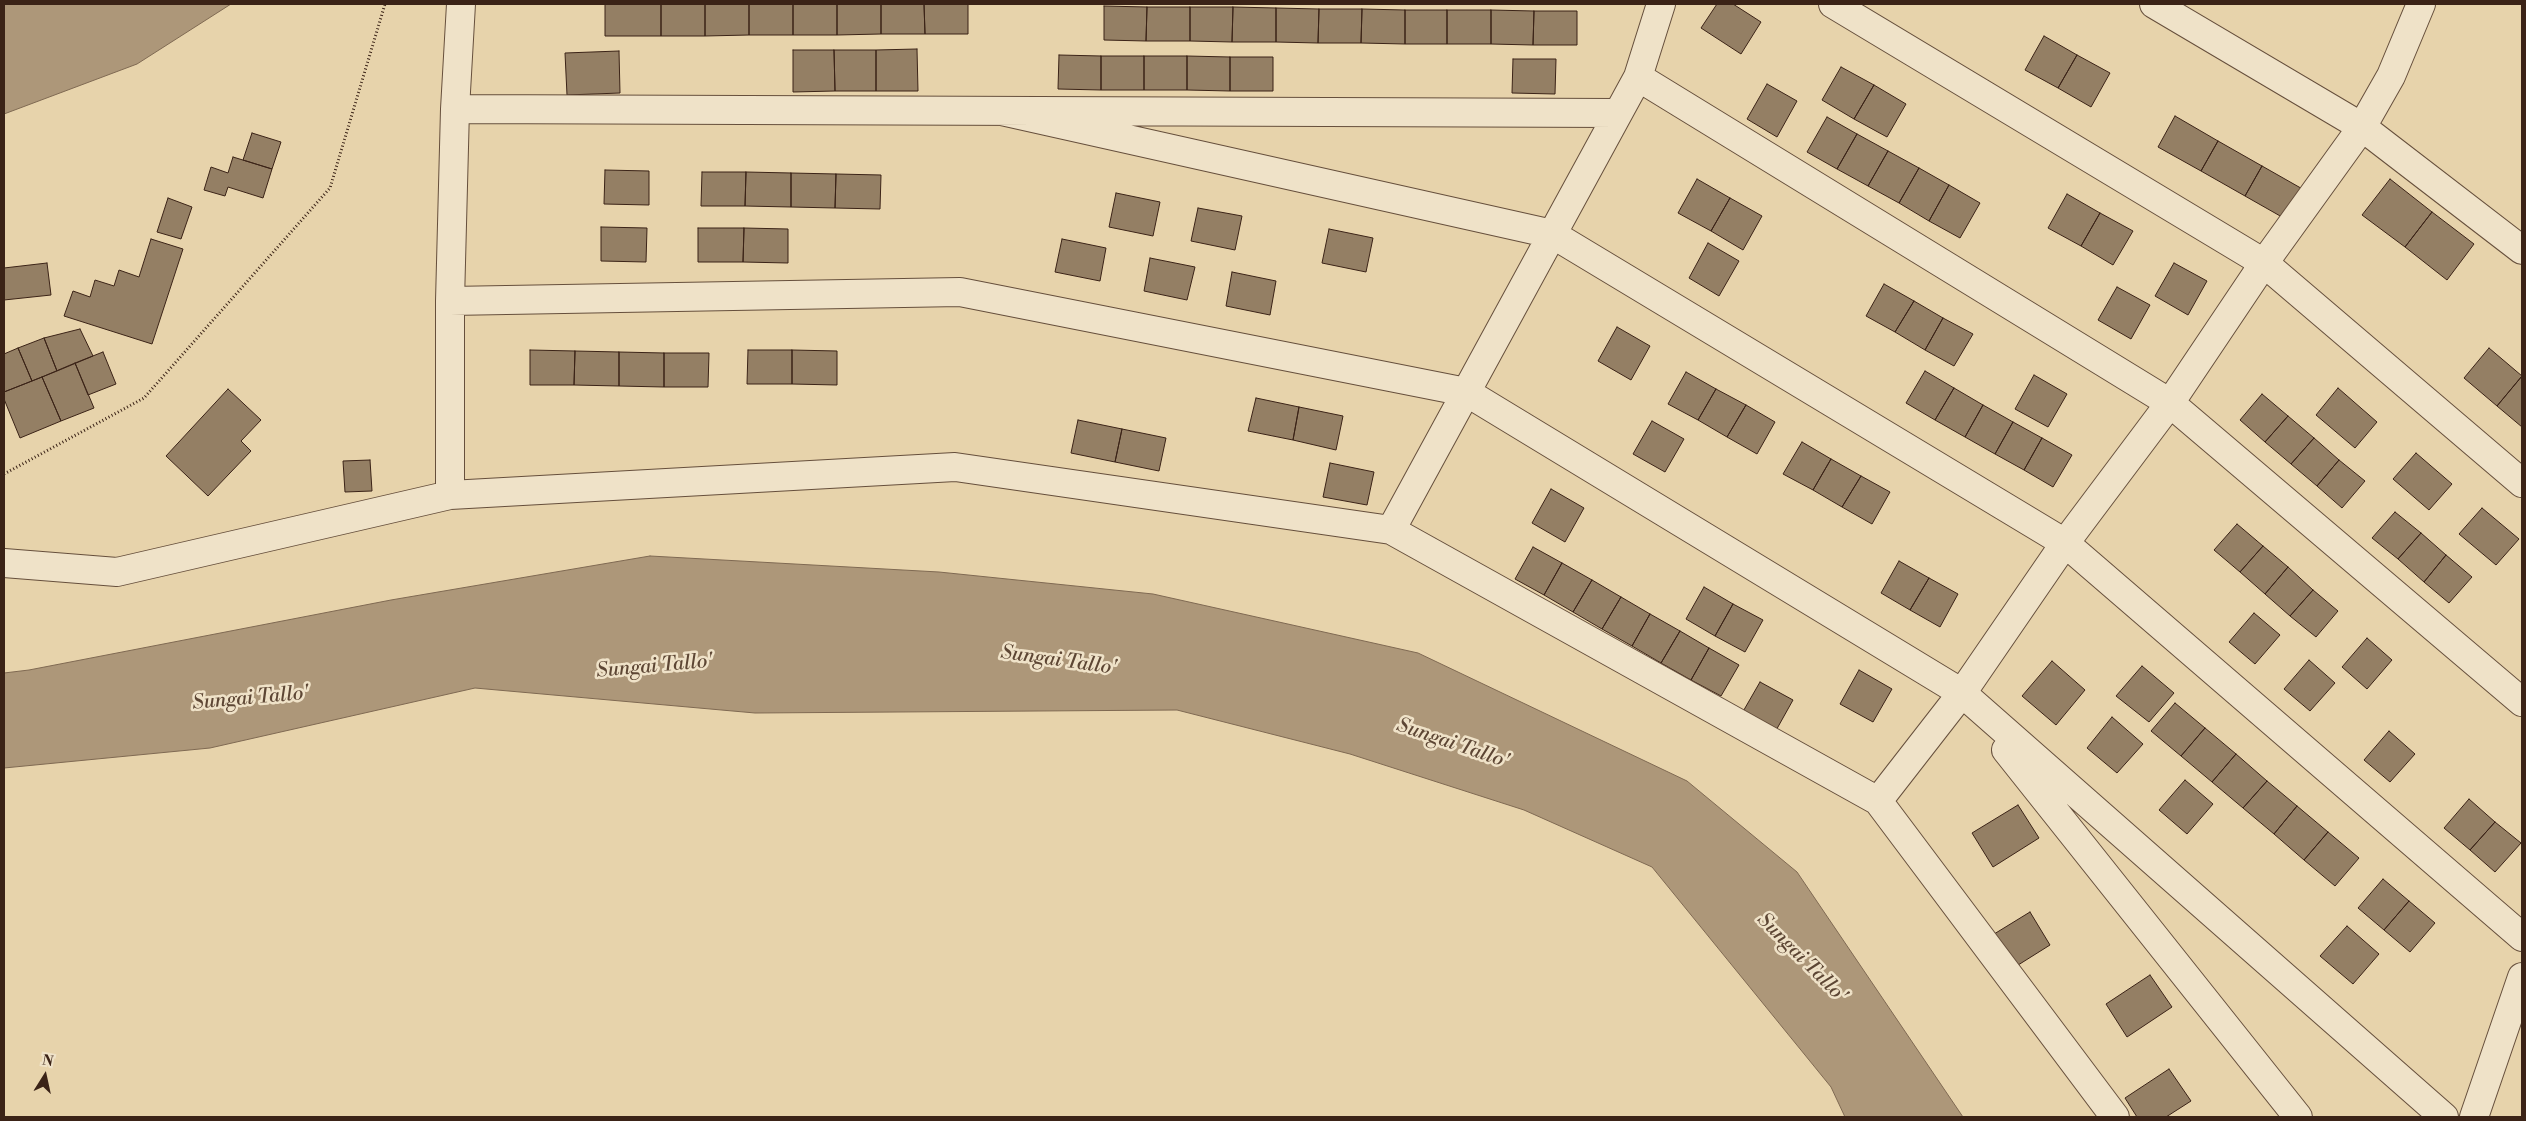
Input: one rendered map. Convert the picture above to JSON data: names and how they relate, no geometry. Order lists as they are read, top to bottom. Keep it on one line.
{"water":["Sungai Tallo'"],"north":"top"}
